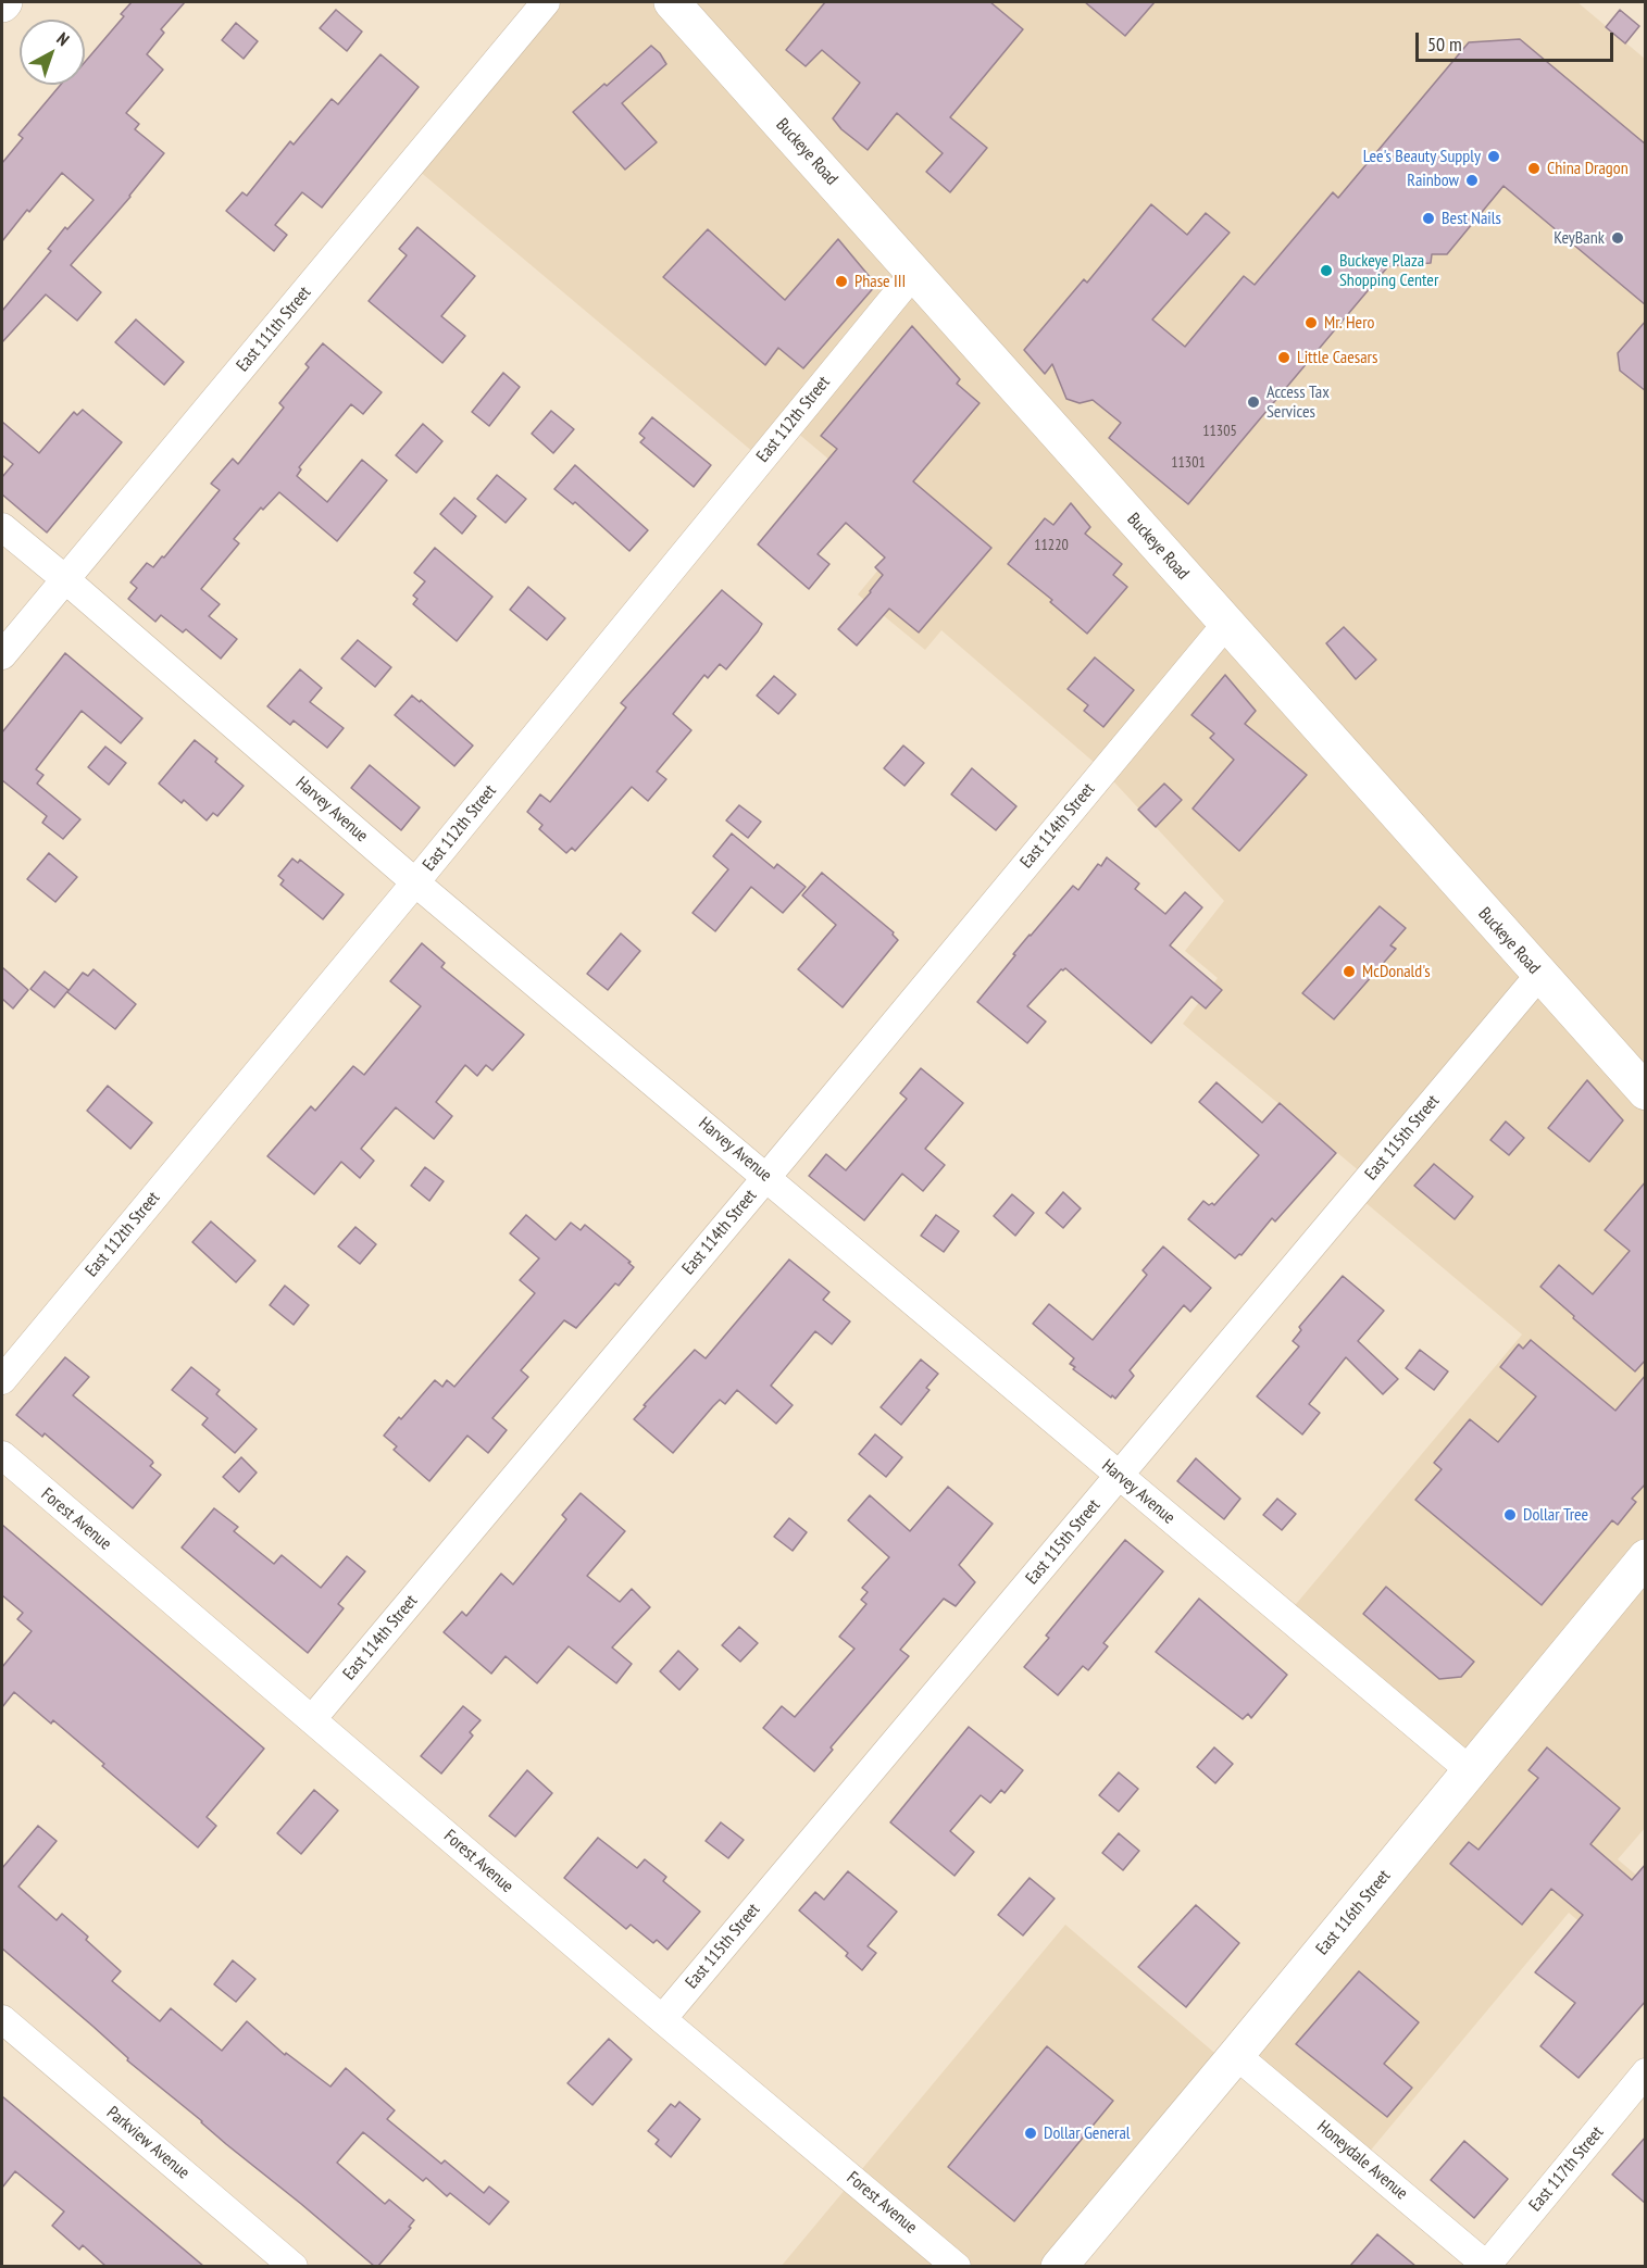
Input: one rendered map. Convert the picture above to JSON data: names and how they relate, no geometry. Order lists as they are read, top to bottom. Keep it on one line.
{"streets":{"street":["Buckeye Road","East 111th Street","East 112th Street","Harvey Avenue","East 114th Street","East 115th Street","Forest Avenue","East 116th Street","Parkview Avenue","Honeydale Avenue","East 117th Street"]},"crossings":[["Buckeye Road","East 112th Street"],["Buckeye Road","East 114th Street"],["Buckeye Road","East 115th Street"],["East 111th Street","Harvey Avenue"],["East 112th Street","Harvey Avenue"],["Harvey Avenue","East 114th Street"],["Harvey Avenue","East 115th Street"],["Harvey Avenue","East 116th Street"],["East 114th Street","Forest Avenue"],["East 115th Street","Forest Avenue"],["East 116th Street","Honeydale Avenue"],["Honeydale Avenue","East 117th Street"]],"places":["Lee's Beauty Supply","China Dragon","Rainbow","Best Nails","KeyBank","Buckeye Plaza Shopping Center","Phase III","Mr. Hero","Little Caesars","Access Tax Services","McDonald's","Dollar Tree","Dollar General"],"house_numbers":["11305","11301","11220"],"scale_bar":"50 m","north":"top right"}
